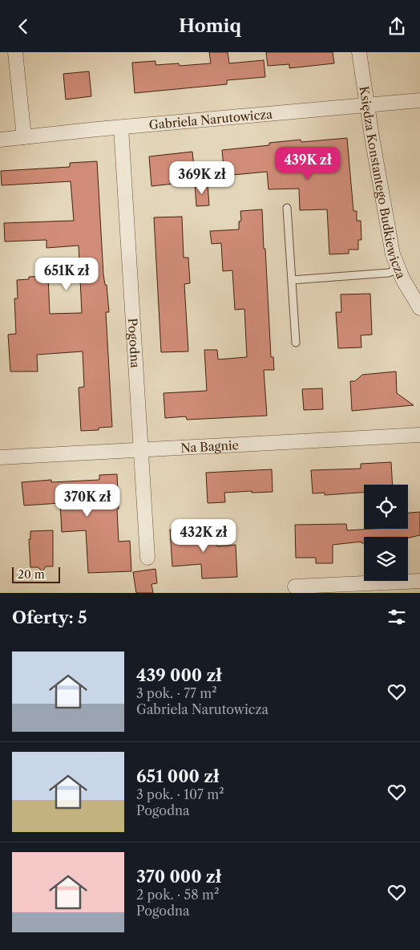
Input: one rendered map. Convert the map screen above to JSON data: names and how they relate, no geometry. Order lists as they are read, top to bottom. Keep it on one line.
{"streets":{"street":["Gabriela Narutowicza","Księdza Konstantego Budkiewicza","Pogodna","Na Bagnie"]},"crossings":[["Gabriela Narutowicza","Księdza Konstantego Budkiewicza"],["Gabriela Narutowicza","Pogodna"],["Pogodna","Na Bagnie"]],"scale_bar":"20 m","page":{"header":"Homiq","price":["439K zł","369K zł","651K zł","370K zł","432K zł"],"scale":"20 m","heading":"Oferty: 5","list":[{"name":"439 000 zł","note":"3 pok. · 77 m² · Gabriela Narutowicza"},{"name":"651 000 zł","note":"3 pok. · 107 m² · Pogodna"},{"name":"370 000 zł","note":"2 pok. · 58 m² · Pogodna"}]}}
